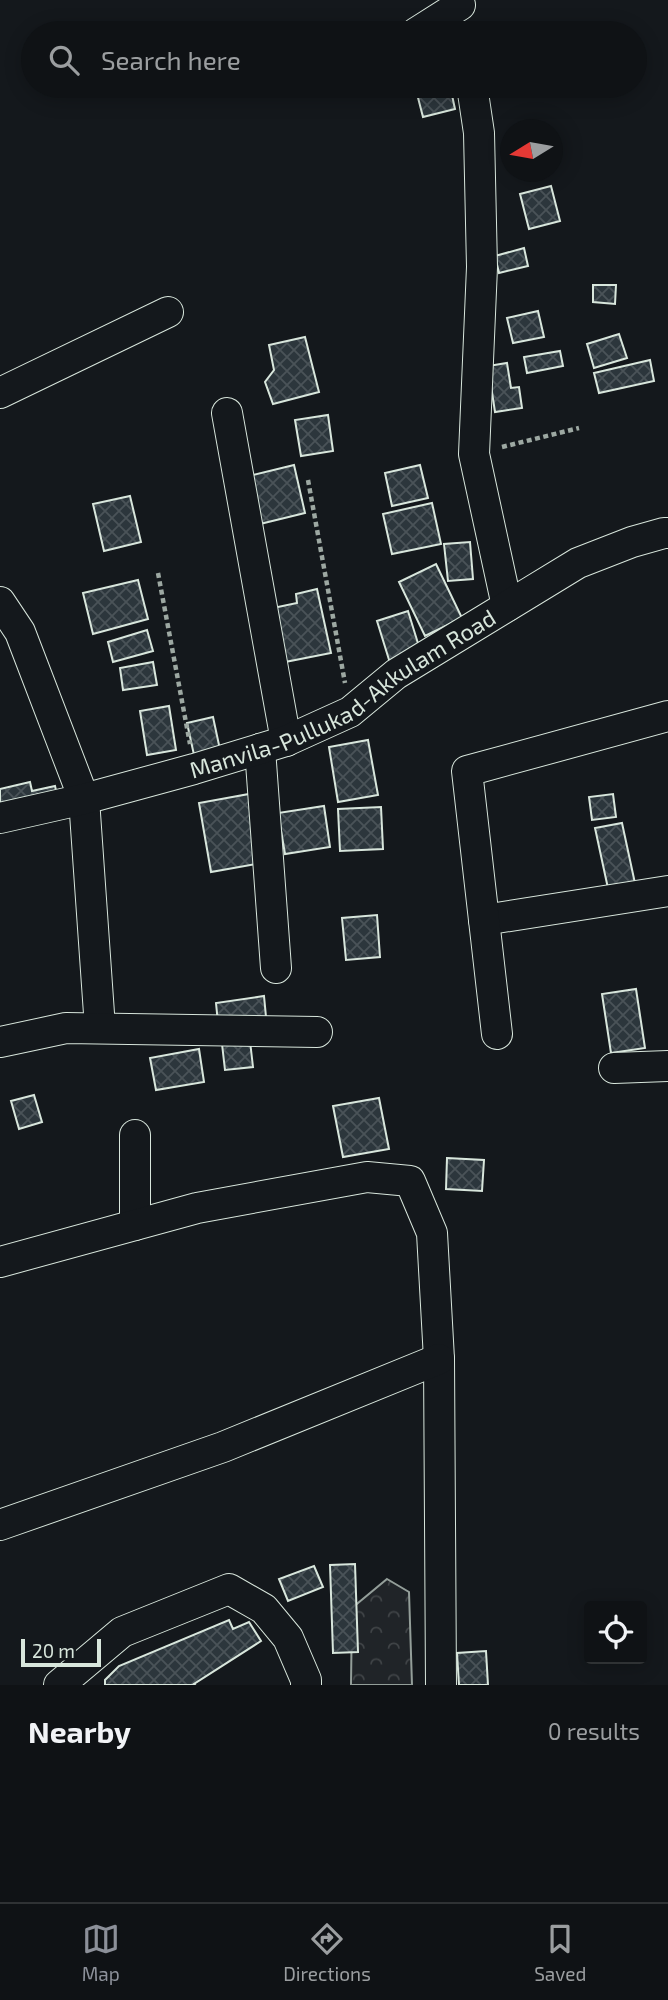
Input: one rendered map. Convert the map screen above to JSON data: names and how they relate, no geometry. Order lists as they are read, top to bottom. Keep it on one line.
{"streets":{"street":["Manvila-Pullukad-Akkulam Road"]},"scale_bar":"20 m","north":"left","page":{"search":"Search here","scale":"20 m","heading":["Nearby","0 results"],"nav":["Map","Directions","Saved"]}}
